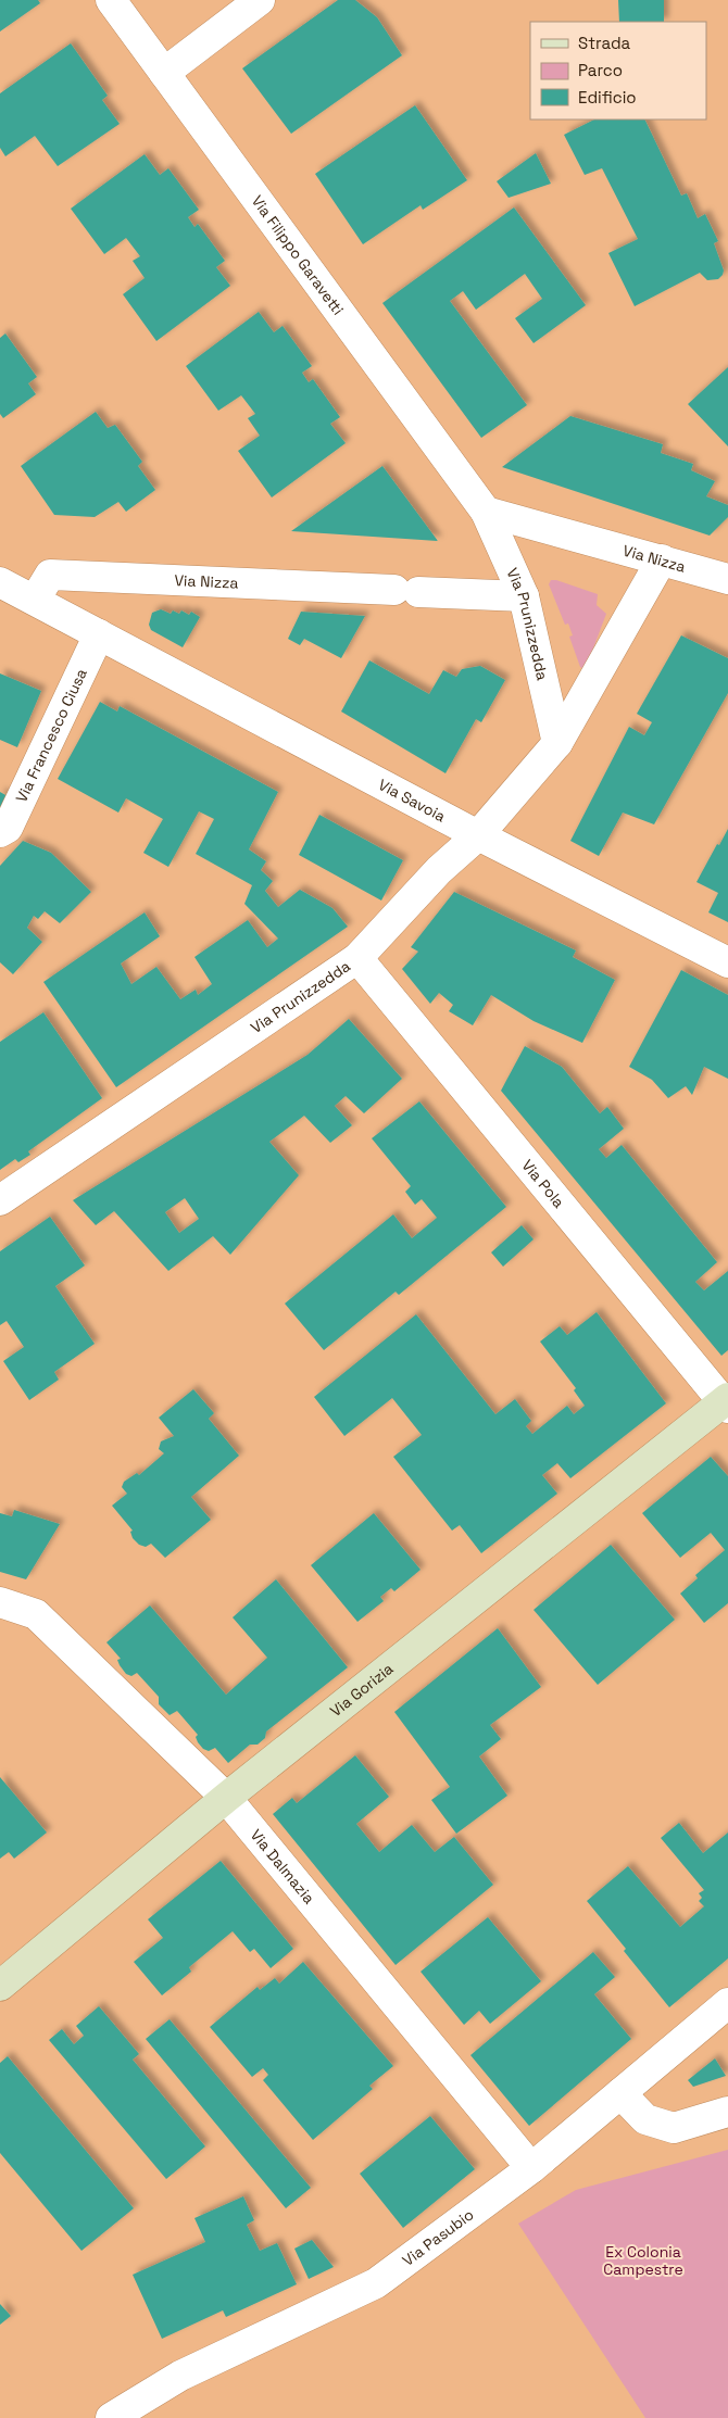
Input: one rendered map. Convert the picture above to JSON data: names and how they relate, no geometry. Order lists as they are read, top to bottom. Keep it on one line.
{"streets":{"main road":["Via Gorizia"],"street":["Via Filippo Garavetti","Via Nizza","Via Prunizzedda","Via Francesco Ciusa","Via Savoia","Via Pola","Via Dalmazia","Via Pasubio"]},"crossings":[["Via Filippo Garavetti","Via Nizza"],["Via Filippo Garavetti","Via Prunizzedda"],["Via Nizza","Via Prunizzedda"],["Via Nizza","Via Savoia"],["Via Prunizzedda","Via Savoia"],["Via Prunizzedda","Via Pola"],["Via Francesco Ciusa","Via Savoia"],["Via Pola","Via Gorizia"],["Via Gorizia","Via Dalmazia"],["Via Dalmazia","Via Pasubio"]],"parks":["Ex Colonia Campestre"],"legend":["Strada","Parco","Edificio"]}
